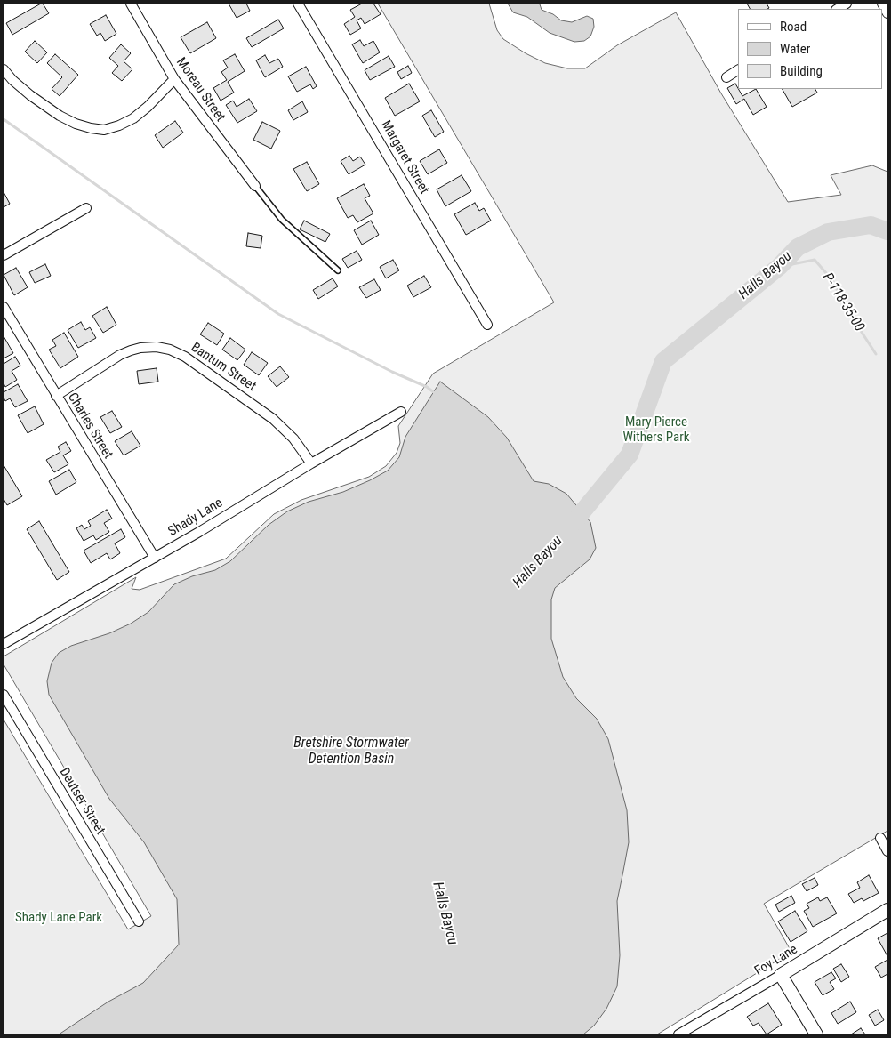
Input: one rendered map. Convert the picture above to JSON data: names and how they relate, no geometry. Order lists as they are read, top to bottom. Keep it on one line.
{"streets":{"street":["Moreau Street","Margaret Street","Bantum Street","Charles Street","Shady Lane","Deutser Street","Foy Lane"]},"crossings":[["Bantum Street","Charles Street"],["Bantum Street","Shady Lane"],["Charles Street","Shady Lane"]],"water":["Halls Bayou","P-118-35-00","Bretshire Stormwater Detention Basin"],"parks":["Mary Pierce Withers Park","Shady Lane Park"],"legend":["Road","Water","Building"]}
